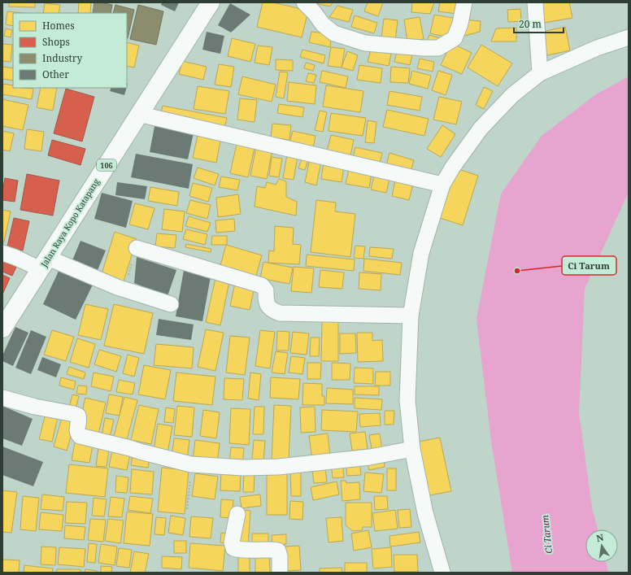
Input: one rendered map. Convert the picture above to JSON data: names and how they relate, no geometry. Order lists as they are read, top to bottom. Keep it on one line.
{"streets":{"main road":["106","Jalan Raya Kopo Katapang"]},"water":["Ci Tarum"],"places":["Ci Tarum"],"legend":["Homes","Shops","Industry","Other"],"scale_bar":"20 m","north":"top"}
